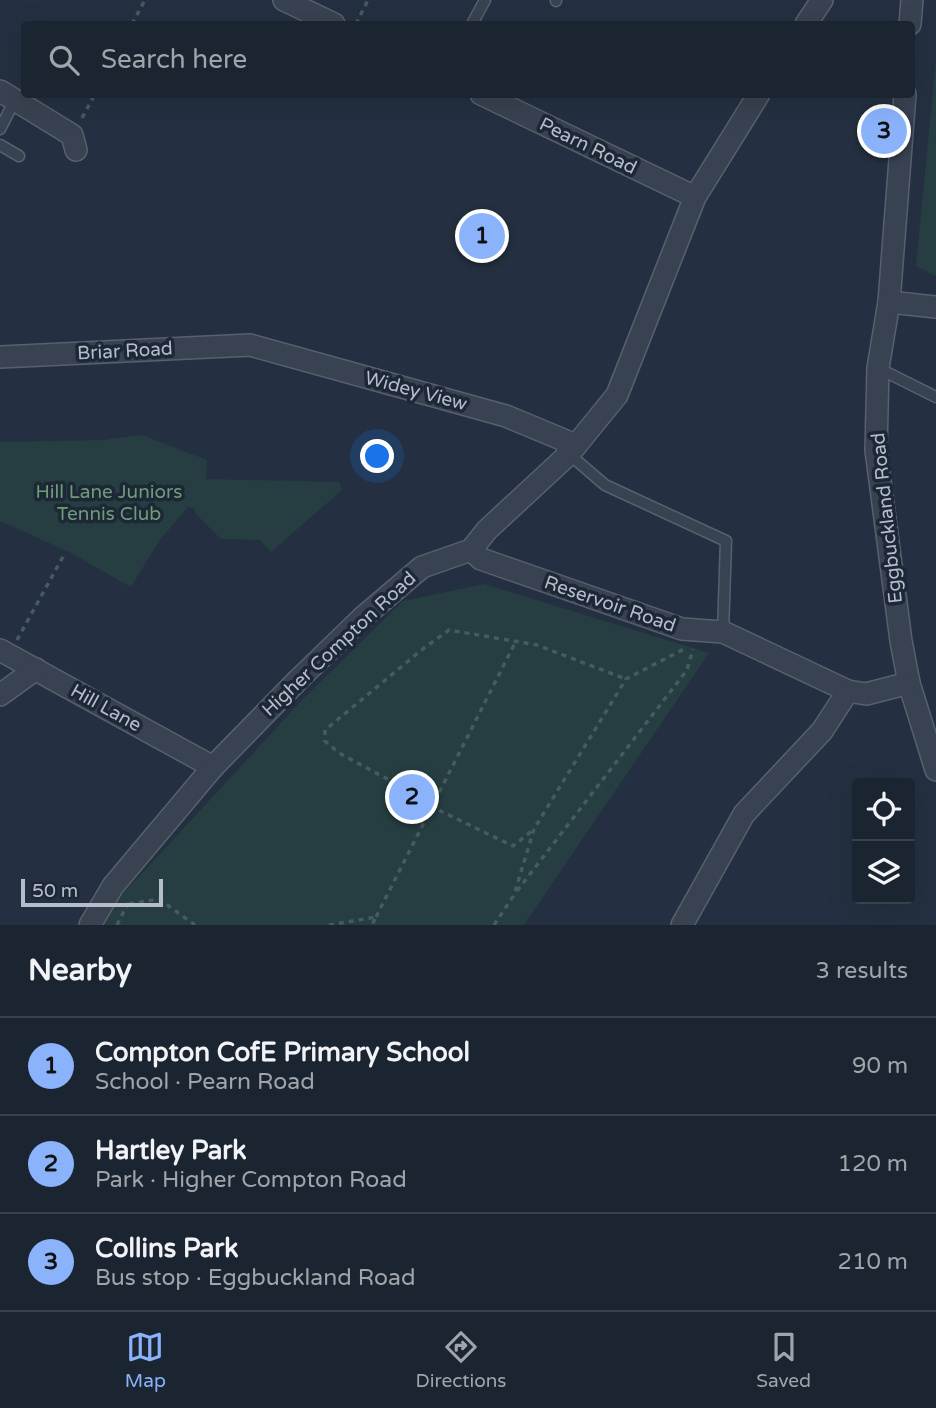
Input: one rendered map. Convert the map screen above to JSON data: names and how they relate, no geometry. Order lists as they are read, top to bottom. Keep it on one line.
{"streets":{"street":["Pearn Road","Briar Road","Widey View","Eggbuckland Road","Reservoir Road","Higher Compton Road","Hill Lane"]},"crossings":[["Pearn Road","Higher Compton Road"],["Briar Road","Widey View"],["Widey View","Higher Compton Road"],["Eggbuckland Road","Reservoir Road"],["Reservoir Road","Higher Compton Road"],["Higher Compton Road","Hill Lane"]],"parks":["Hill Lane Juniors Tennis Club"],"scale_bar":"50 m","page":{"search":"Search here","pins":["3","1","2"],"scale":"50 m","heading":["Nearby","3 results"],"list":[{"mark":"1","name":"Compton CofE Primary School","note":"School · Pearn Road","value":"90 m"},{"mark":"2","name":"Hartley Park","note":"Park · Higher Compton Road","value":"120 m"},{"mark":"3","name":"Collins Park","note":"Bus stop · Eggbuckland Road","value":"210 m"}],"nav":["Map","Directions","Saved"]}}
